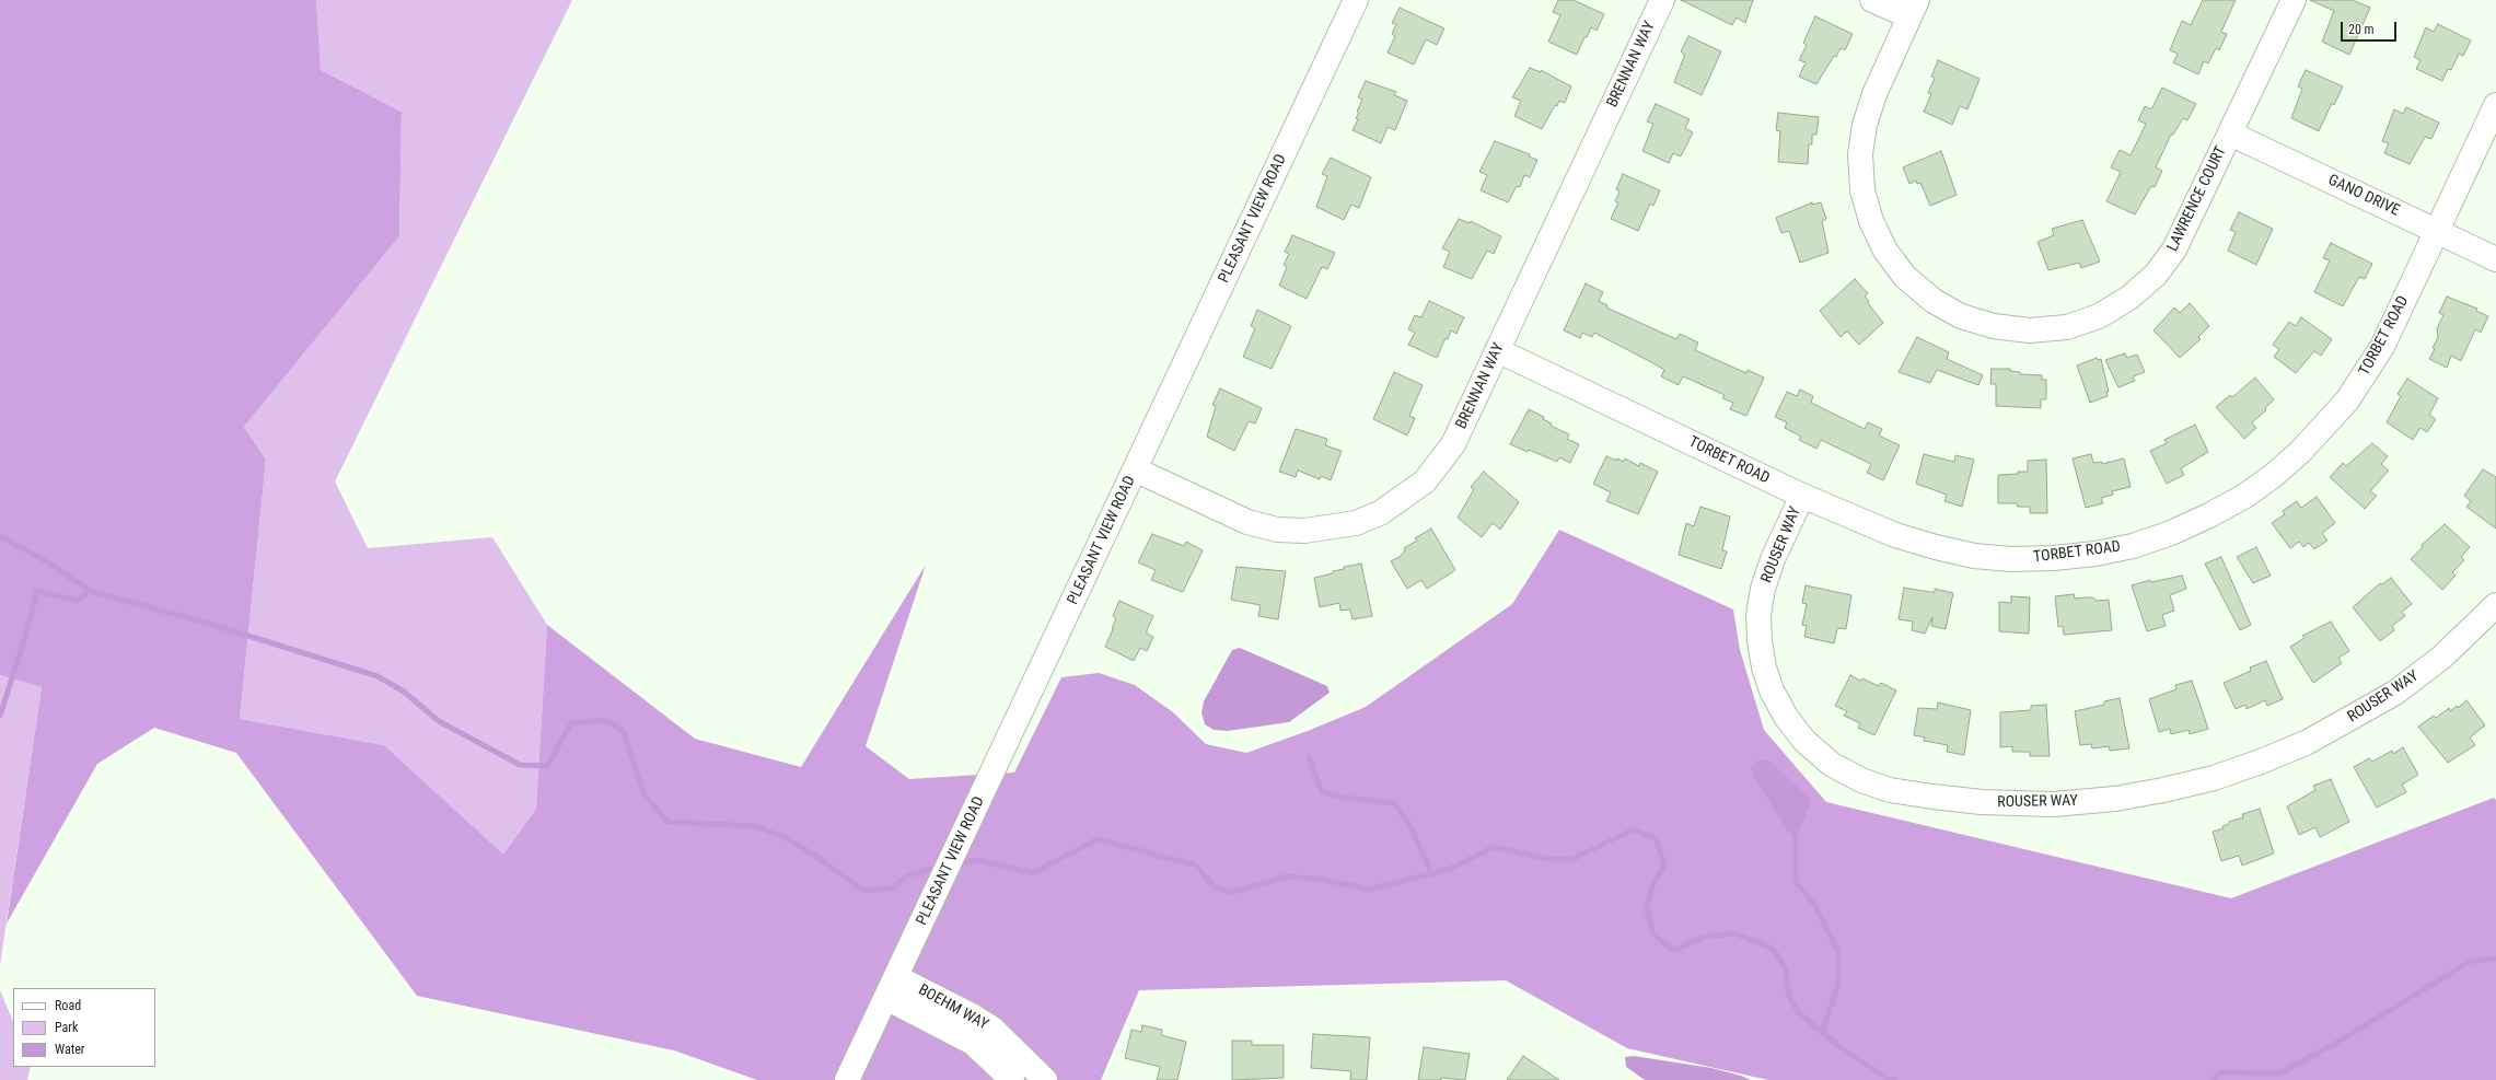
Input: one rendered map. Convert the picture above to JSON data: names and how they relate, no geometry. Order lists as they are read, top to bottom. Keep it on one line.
{"streets":{"street":["BRENNAN WAY","GANO DRIVE","LAWRENCE COURT","PLEASANT VIEW ROAD","TORBET ROAD","ROUSER WAY","BOEHM WAY"]},"crossings":[["BRENNAN WAY","PLEASANT VIEW ROAD"],["BRENNAN WAY","TORBET ROAD"],["GANO DRIVE","LAWRENCE COURT"],["GANO DRIVE","TORBET ROAD"],["PLEASANT VIEW ROAD","BOEHM WAY"],["TORBET ROAD","ROUSER WAY"]],"legend":["Road","Park","Water"],"scale_bar":"20 m"}
